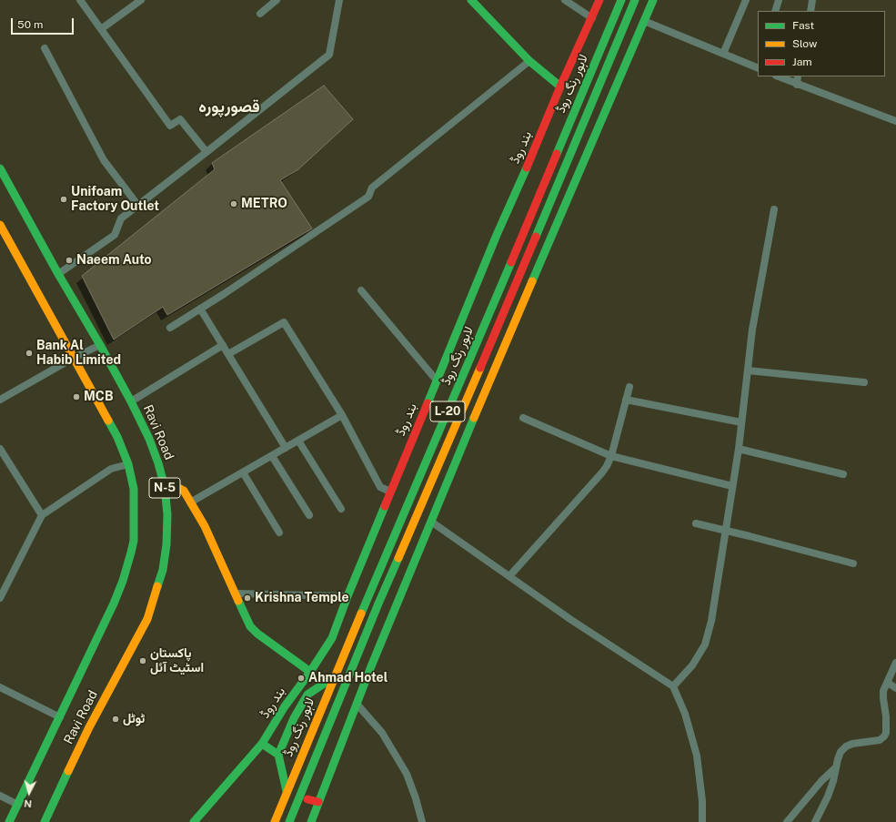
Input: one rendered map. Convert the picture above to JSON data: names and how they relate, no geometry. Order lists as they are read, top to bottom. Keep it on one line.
{"streets":{"main road":["لاہور رنگ روڈ","بند روڈ","L-20","Ravi Road","N-5"]},"districts":["قصورپورہ"],"places":["Unifoam Factory Outlet","METRO","Naeem Auto","Bank Al Habib Limited","MCB","Krishna Temple","پاکستان اسٹیٹ آئل","Ahmad Hotel","ٹوٹل"],"legend":["Fast","Slow","Jam"],"scale_bar":"50 m","north":"bottom"}
